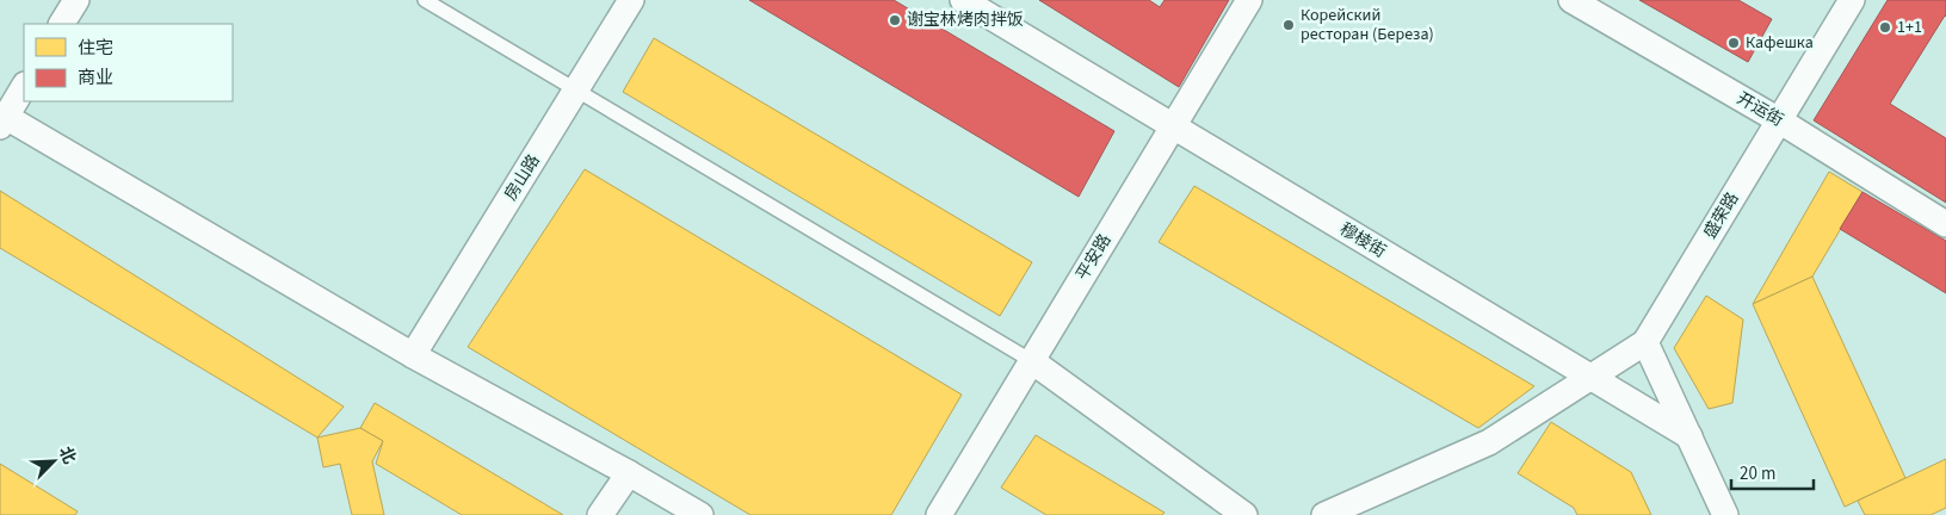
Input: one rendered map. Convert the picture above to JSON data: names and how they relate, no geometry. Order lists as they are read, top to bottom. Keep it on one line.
{"streets":{"street":["开运街","房山路","盛荣路","穆棱街","平安路"]},"crossings":[["开运街","盛荣路"],["穆棱街","平安路"]],"places":["谢宝林烤肉拌饭","Корейский ресторан (Береза)","1+1","Кафешка"],"legend":["住宅","商业"],"scale_bar":"20 m","north":"top right"}
